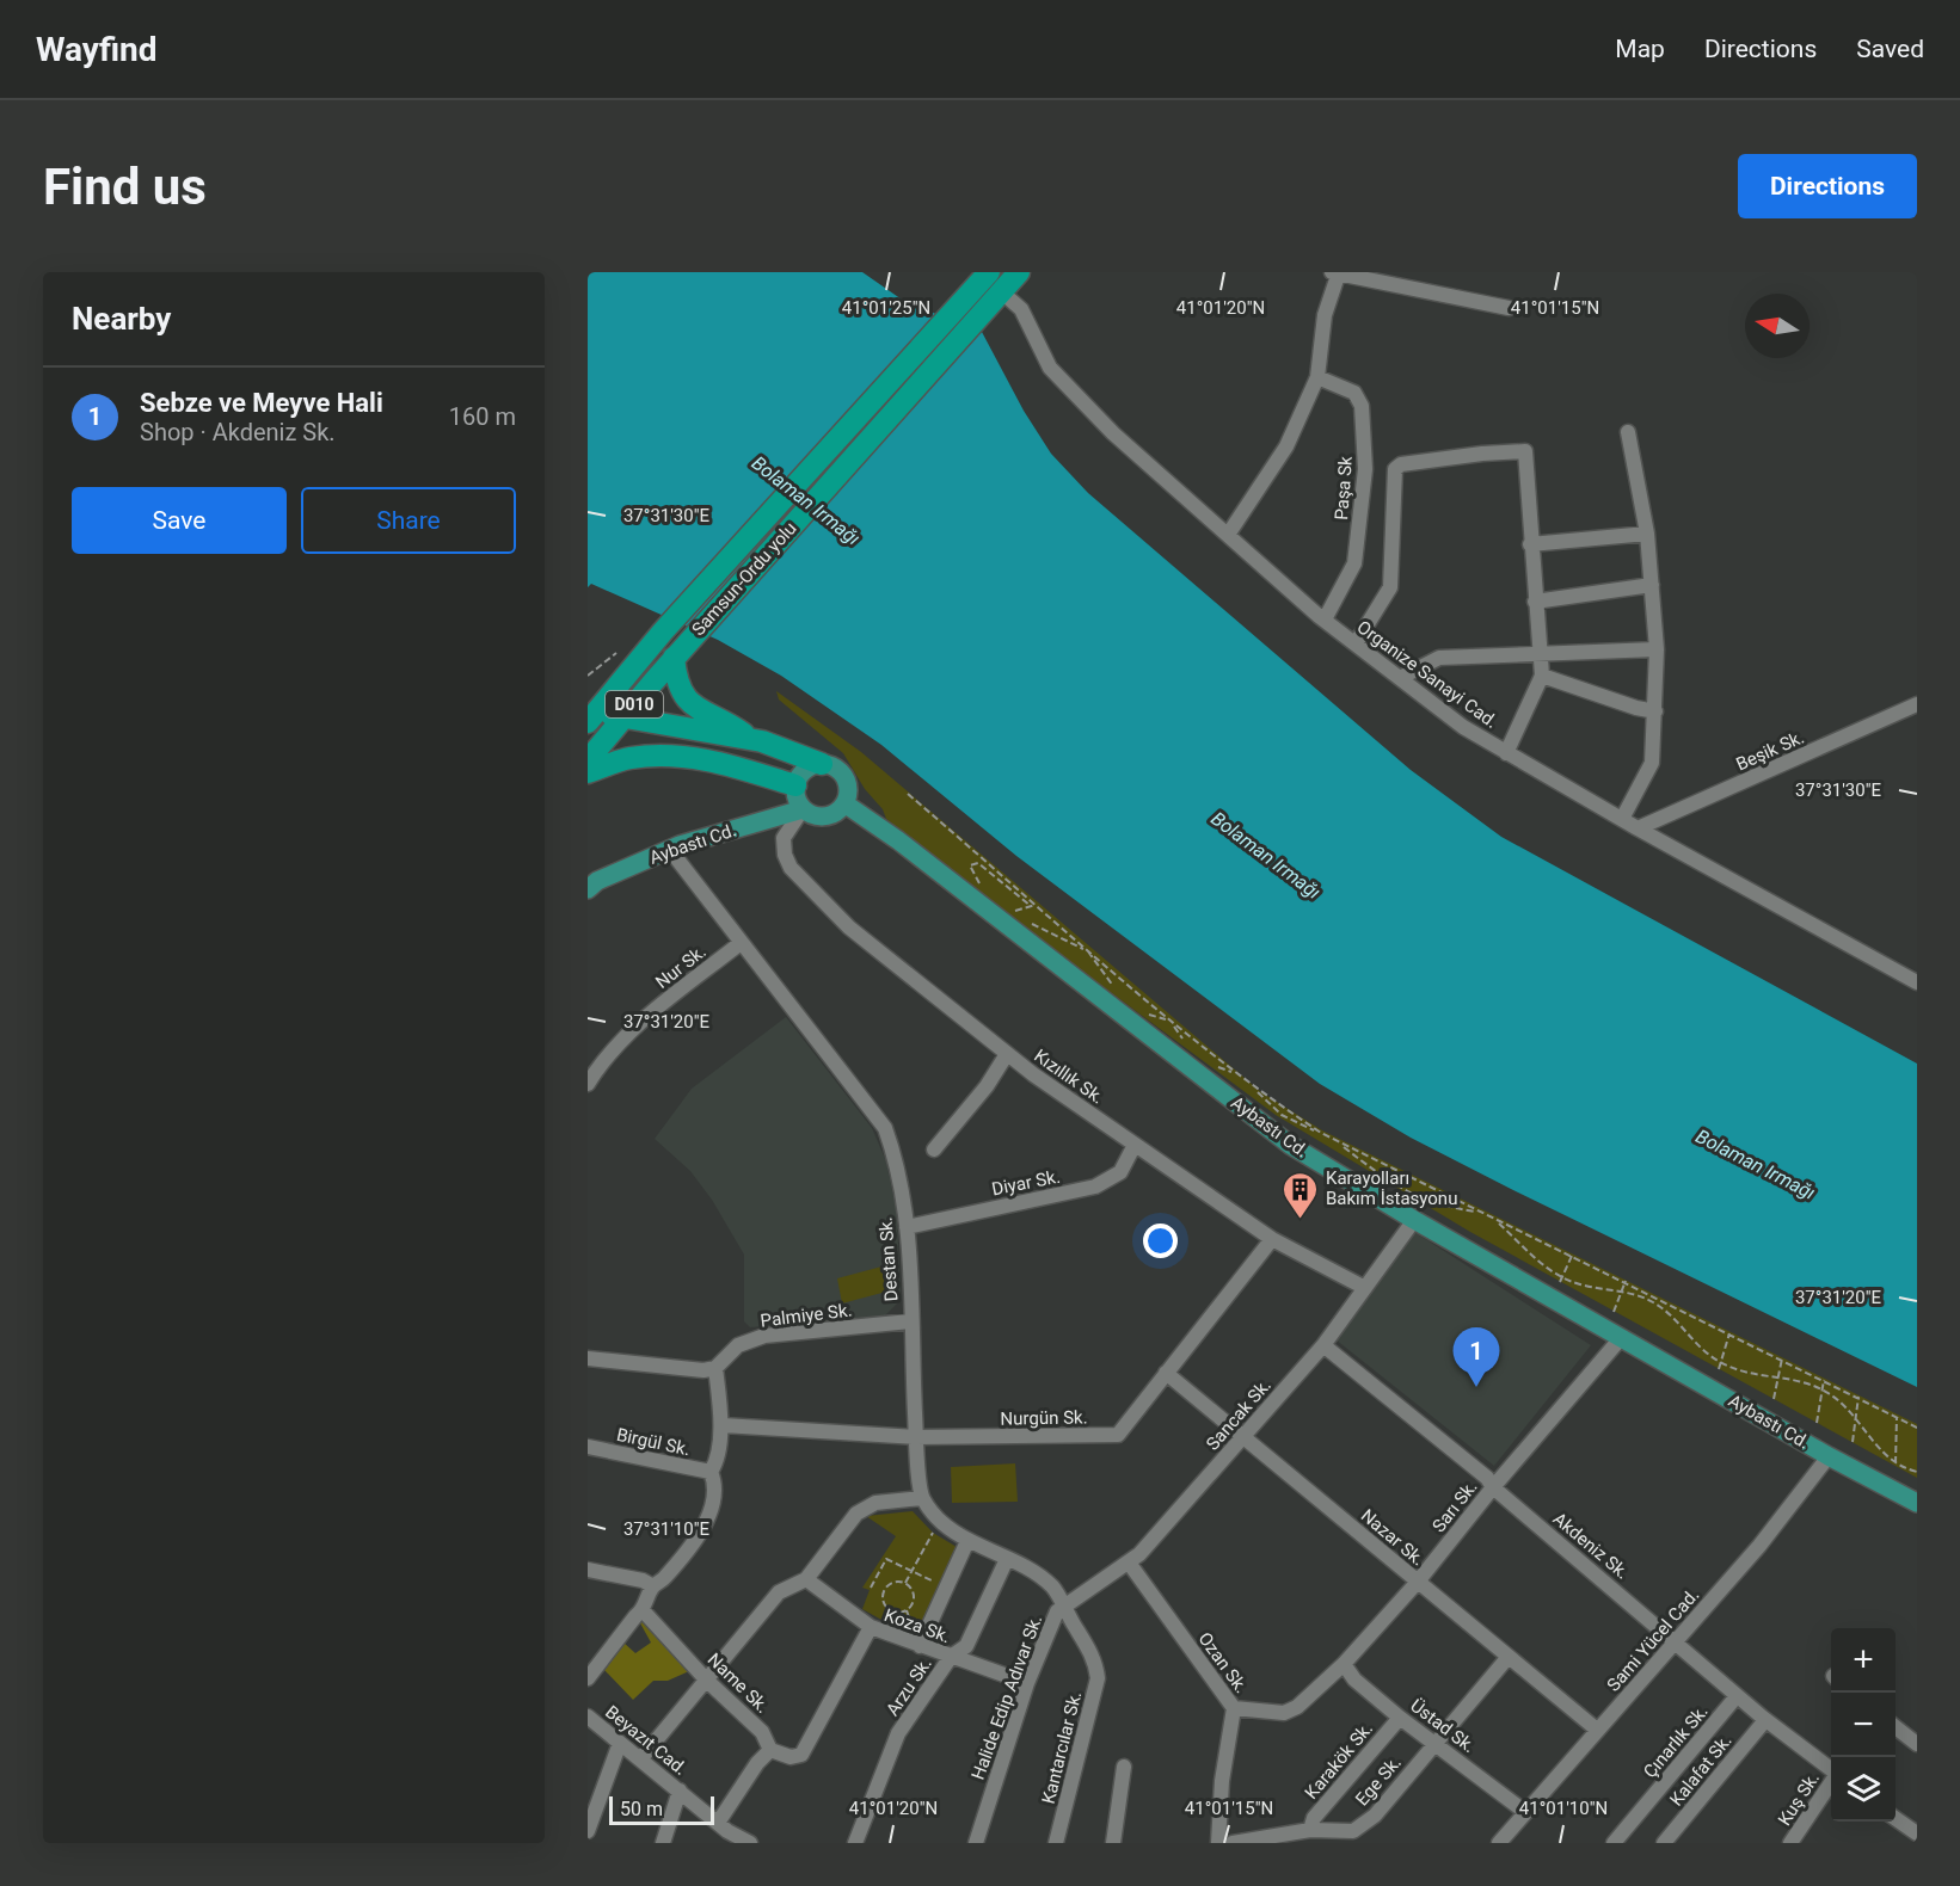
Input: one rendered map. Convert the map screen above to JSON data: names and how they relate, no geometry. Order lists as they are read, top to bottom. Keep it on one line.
{"streets":{"highway":["Samsun-Ordu yolu","D010"],"main road":["Aybastı Cd."],"street":["Paşa Sk","Organize Sanayi Cad.","Beşik Sk.","Nur Sk.","Kızıllık Sk.","Diyar Sk.","Destan Sk.","Palmiye Sk.","Sancak Sk.","Nurgün Sk.","Birgül Sk.","Sarı Sk.","Nazar Sk.","Akdeniz Sk.","Koza Sk.","Sami Yücel Cad.","Ozan Sk.","Name Sk.","Arzu Sk.","Halide Edip Adıvar Sk.","Üstad Sk.","Beyazıt Cad.","Çınarlık Sk.","Kantarcılar Sk.","Karakök Sk.","Kalafat Sk.","Ege Sk.","Kuş Sk."]},"crossings":[["Paşa Sk","Organize Sanayi Cad."],["Samsun-Ordu yolu","Organize Sanayi Cad."],["Organize Sanayi Cad.","Beşik Sk."],["Aybastı Cd.","Kızıllık Sk."],["Aybastı Cd.","Destan Sk."],["Aybastı Cd.","Sancak Sk."],["Aybastı Cd.","Sarı Sk."],["Aybastı Cd.","Sami Yücel Cad."],["Nur Sk.","Destan Sk."],["Kızıllık Sk.","Diyar Sk."],["Kızıllık Sk.","Sancak Sk."],["Kızıllık Sk.","Nurgün Sk."],["Diyar Sk.","Destan Sk."],["Destan Sk.","Palmiye Sk."],["Destan Sk.","Nurgün Sk."],["Sancak Sk.","Nazar Sk."],["Sancak Sk.","Akdeniz Sk."],["Sancak Sk.","Ozan Sk."],["Sancak Sk.","Halide Edip Adıvar Sk."],["Sancak Sk.","Kantarcılar Sk."],["Nurgün Sk.","Nazar Sk."],["Sarı Sk.","Nazar Sk."],["Sarı Sk.","Akdeniz Sk."],["Sarı Sk.","Ozan Sk."],["Sarı Sk.","Üstad Sk."],["Nazar Sk.","Sami Yücel Cad."],["Nazar Sk.","Ege Sk."],["Akdeniz Sk.","Sami Yücel Cad."],["Akdeniz Sk.","Çınarlık Sk."],["Akdeniz Sk.","Kalafat Sk."],["Koza Sk.","Arzu Sk."],["Koza Sk.","Halide Edip Adıvar Sk."],["Sami Yücel Cad.","Üstad Sk."],["Halide Edip Adıvar Sk.","Kantarcılar Sk."],["Üstad Sk.","Karakök Sk."],["Üstad Sk.","Ege Sk."],["Karakök Sk.","Ege Sk."]],"water":["Bolaman Irmağı"],"places":{"building":["Karayolları Bakım İstasyonu"]},"scale_bar":"50 m","north":"left","page":{"header":"Wayfind","nav":["Map","Directions","Saved"],"buttons":["Directions",["Save","Share"]],"title":"Find us","heading":"Nearby","list":[{"mark":"1","name":"Sebze ve Meyve Hali","note":"Shop · Akdeniz Sk.","value":"160 m"}],"pins":"1","map_buttons":["+","−"],"scale":"50 m"},"coordinates":["41°01'25\"N","41°01'20\"N","41°01'15\"N","37°31'30\"E","37°31'20\"E","37°31'10\"E","41°01'10\"N"]}
